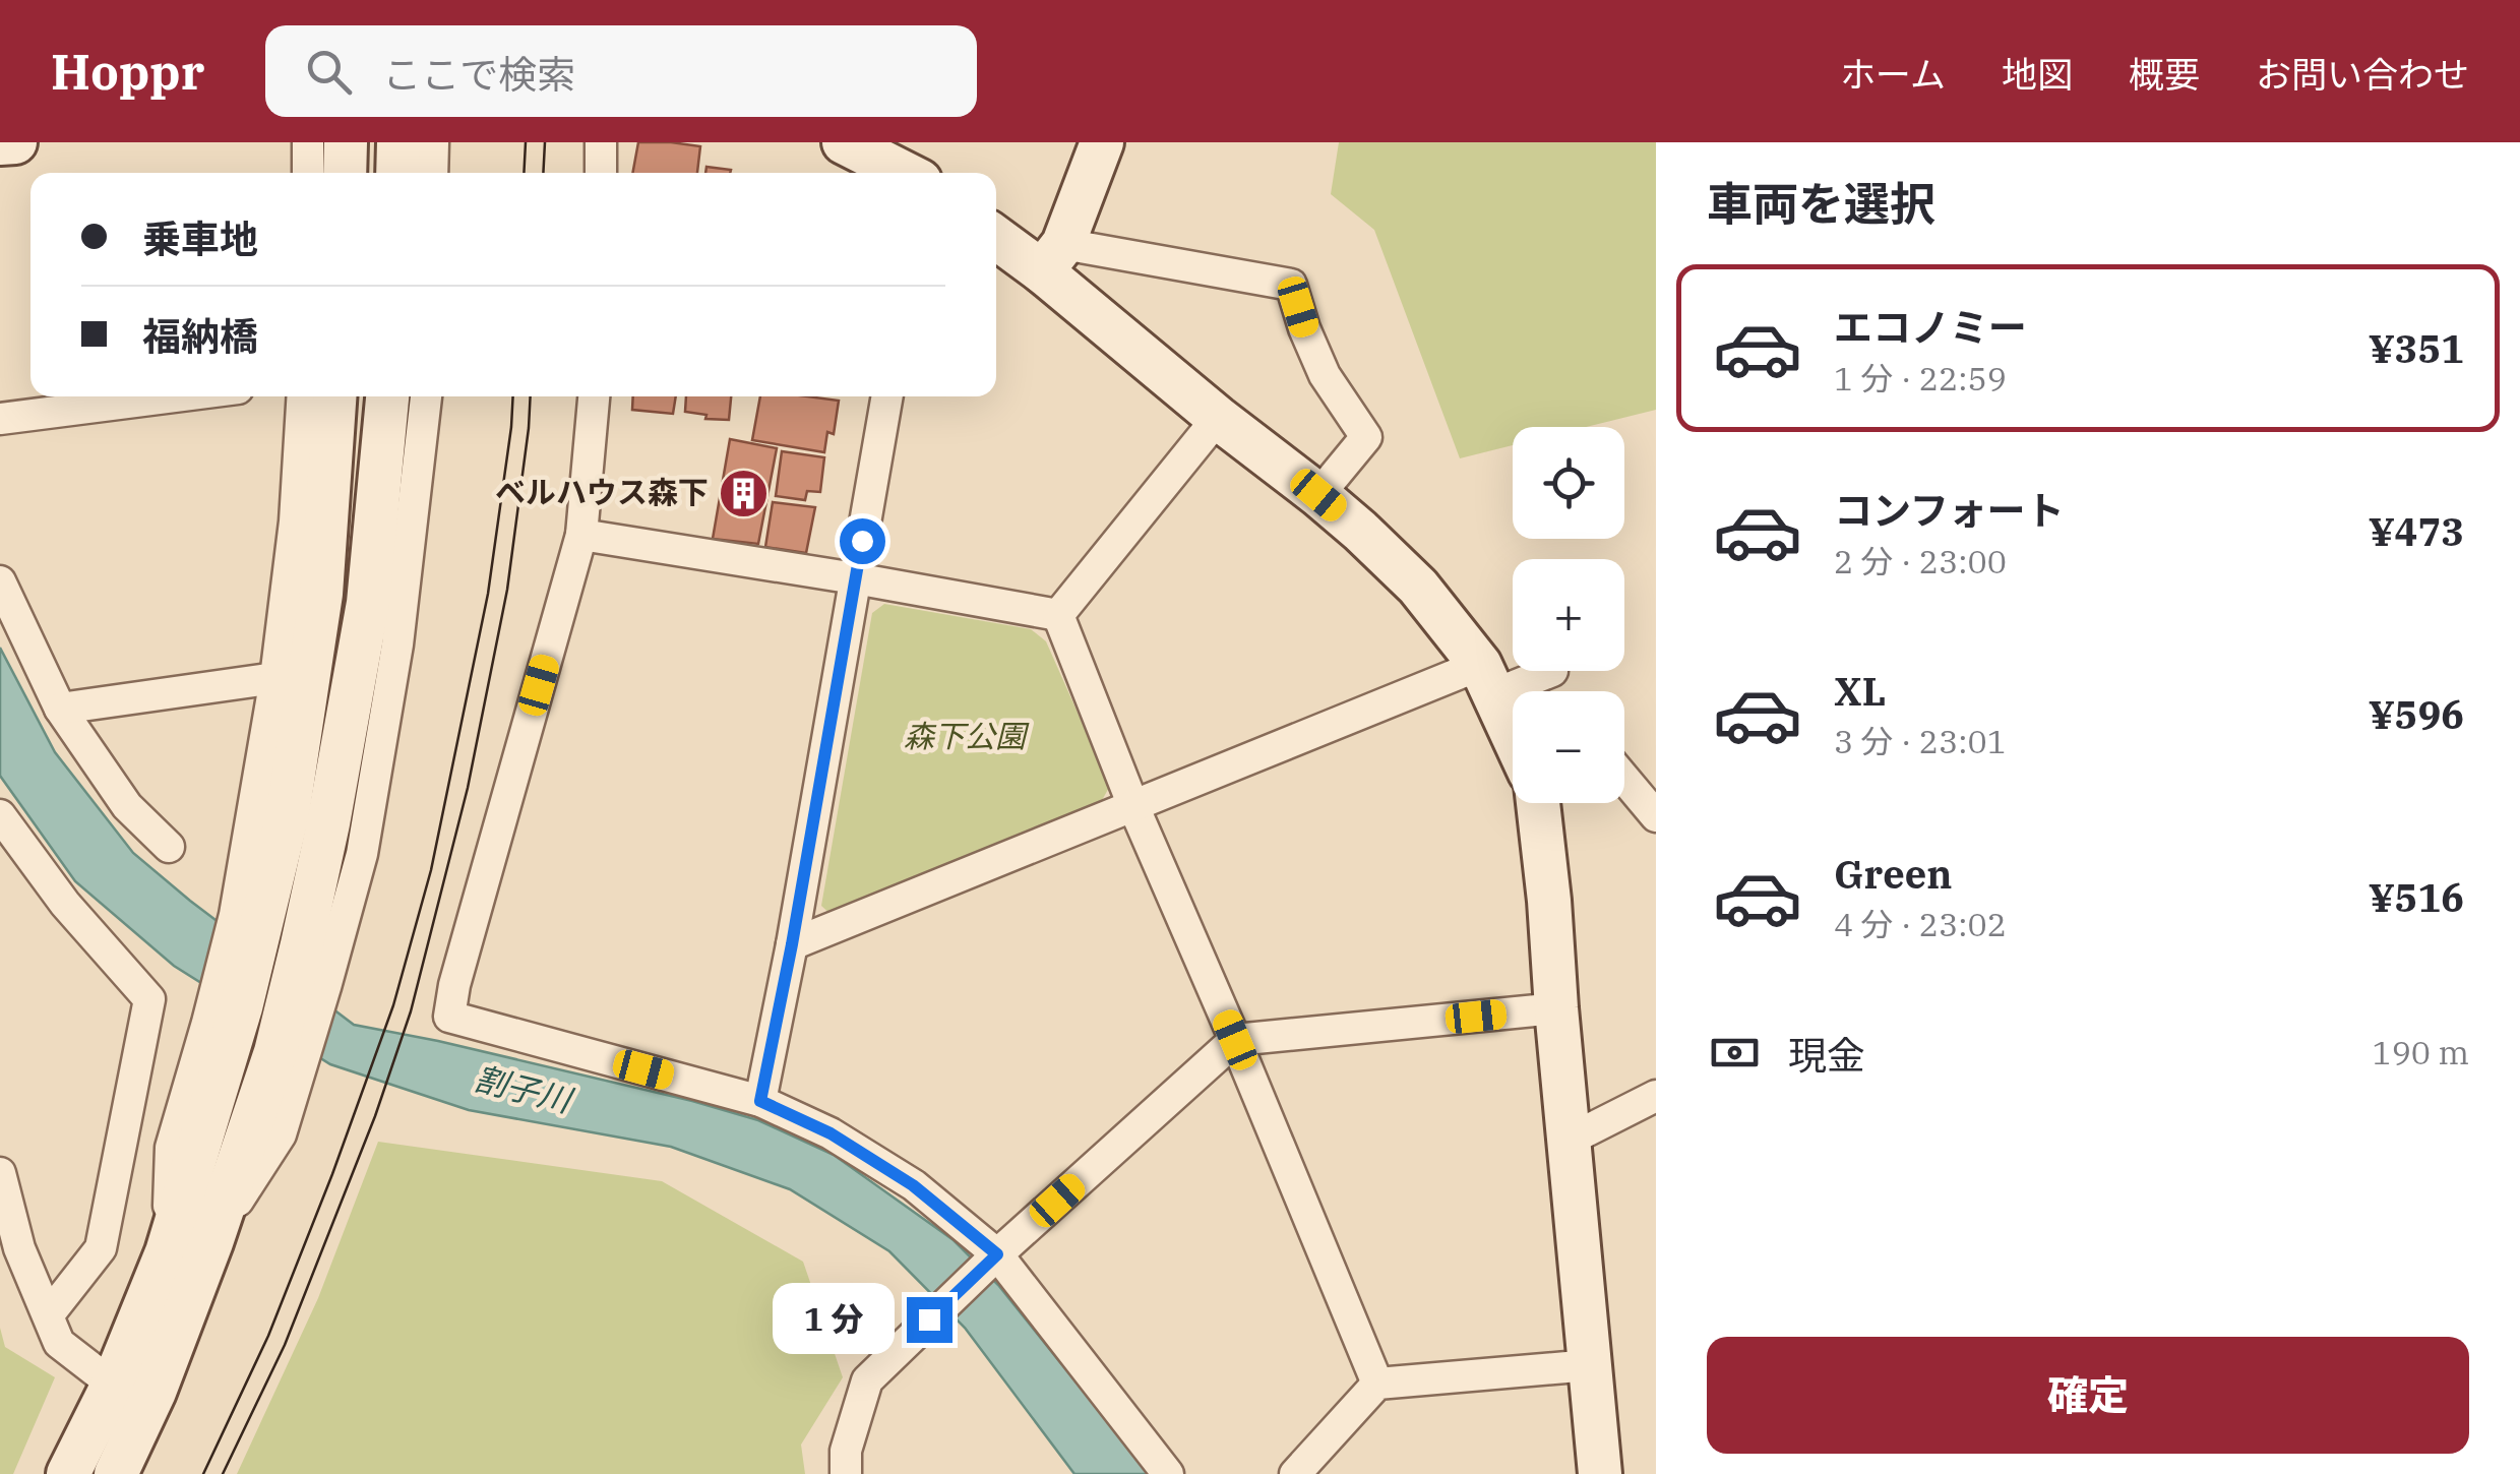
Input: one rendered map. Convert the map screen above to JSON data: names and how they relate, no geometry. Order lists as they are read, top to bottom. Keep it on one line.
{"water":["割子川"],"parks":["森下公園"],"places":{"building":["ベルハウス森下"]},"page":{"header":"Hoppr","search":"ここで検索","nav":["ホーム","地図","概要","お問い合わせ"],"heading":"車両を選択","banner":["乗車地","福納橋"],"list":[{"name":"エコノミー","note":"1 分 · 22:59","value":"¥351"},{"name":"コンフォート","note":"2 分 · 23:00","value":"¥473"},{"name":"XL","note":"3 分 · 23:01","value":"¥596"},{"name":"Green","note":"4 分 · 23:02","value":"¥516"}],"map_buttons":["+","−"],"pay":["現金","190 m"],"bubble":"1 分","buttons":"確定"}}
